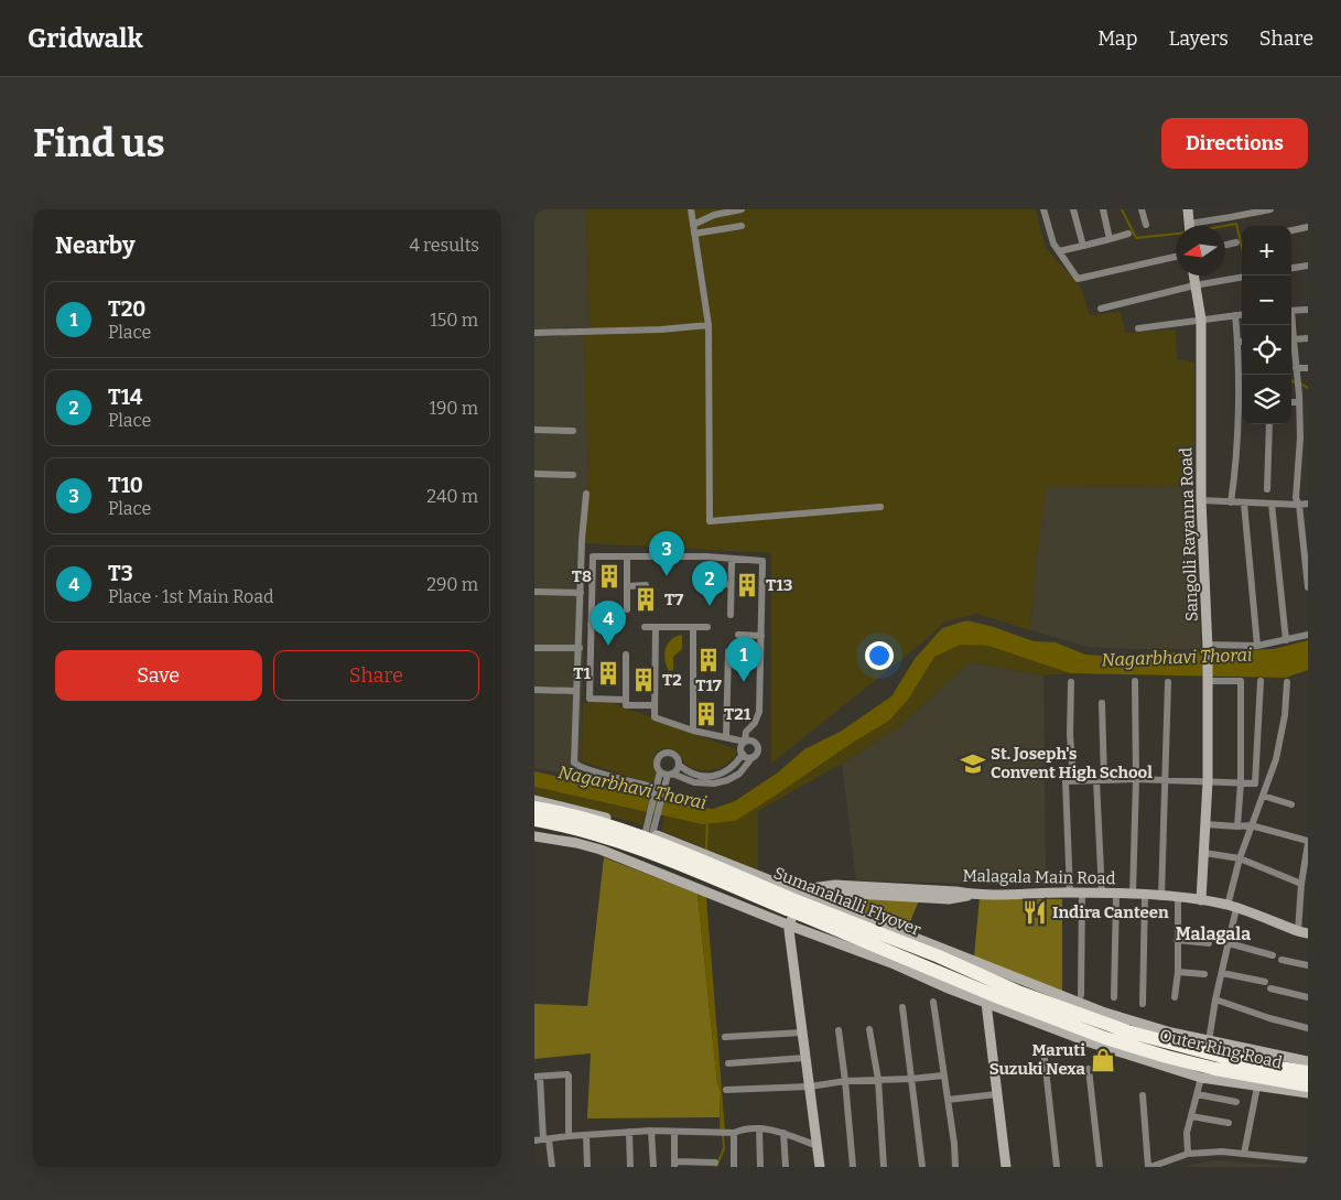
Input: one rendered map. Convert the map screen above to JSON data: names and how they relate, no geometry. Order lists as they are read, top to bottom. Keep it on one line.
{"streets":{"highway":["Sumanahalli Flyover","Outer Ring Road"],"street":["Sangolli Rayanna Road","Malagala Main Road"]},"crossings":[["Sangolli Rayanna Road","Malagala Main Road"],["Malagala Main Road","Sumanahalli Flyover"],["Sumanahalli Flyover","Outer Ring Road"]],"districts":["Malagala"],"water":["Nagarbhavi Thorai"],"places":{"building":["T8","T13","T7","T17","T1","T2","T21"],"school or university":["St. Joseph's Convent High School"],"restaurant":["Indira Canteen"],"shop":["Maruti Suzuki Nexa"]},"north":"left","page":{"header":"Gridwalk","nav":["Map","Layers","Share"],"buttons":["Directions",["Save","Share"]],"title":"Find us","heading":["Nearby","4 results"],"map_buttons":["+","−"],"list":[{"mark":"1","name":"T20","note":"Place","value":"150 m"},{"mark":"2","name":"T14","note":"Place","value":"190 m"},{"mark":"3","name":"T10","note":"Place","value":"240 m"},{"mark":"4","name":"T3","note":"Place · 1st Main Road","value":"290 m"}],"pins":["3","2","4","1"]}}
